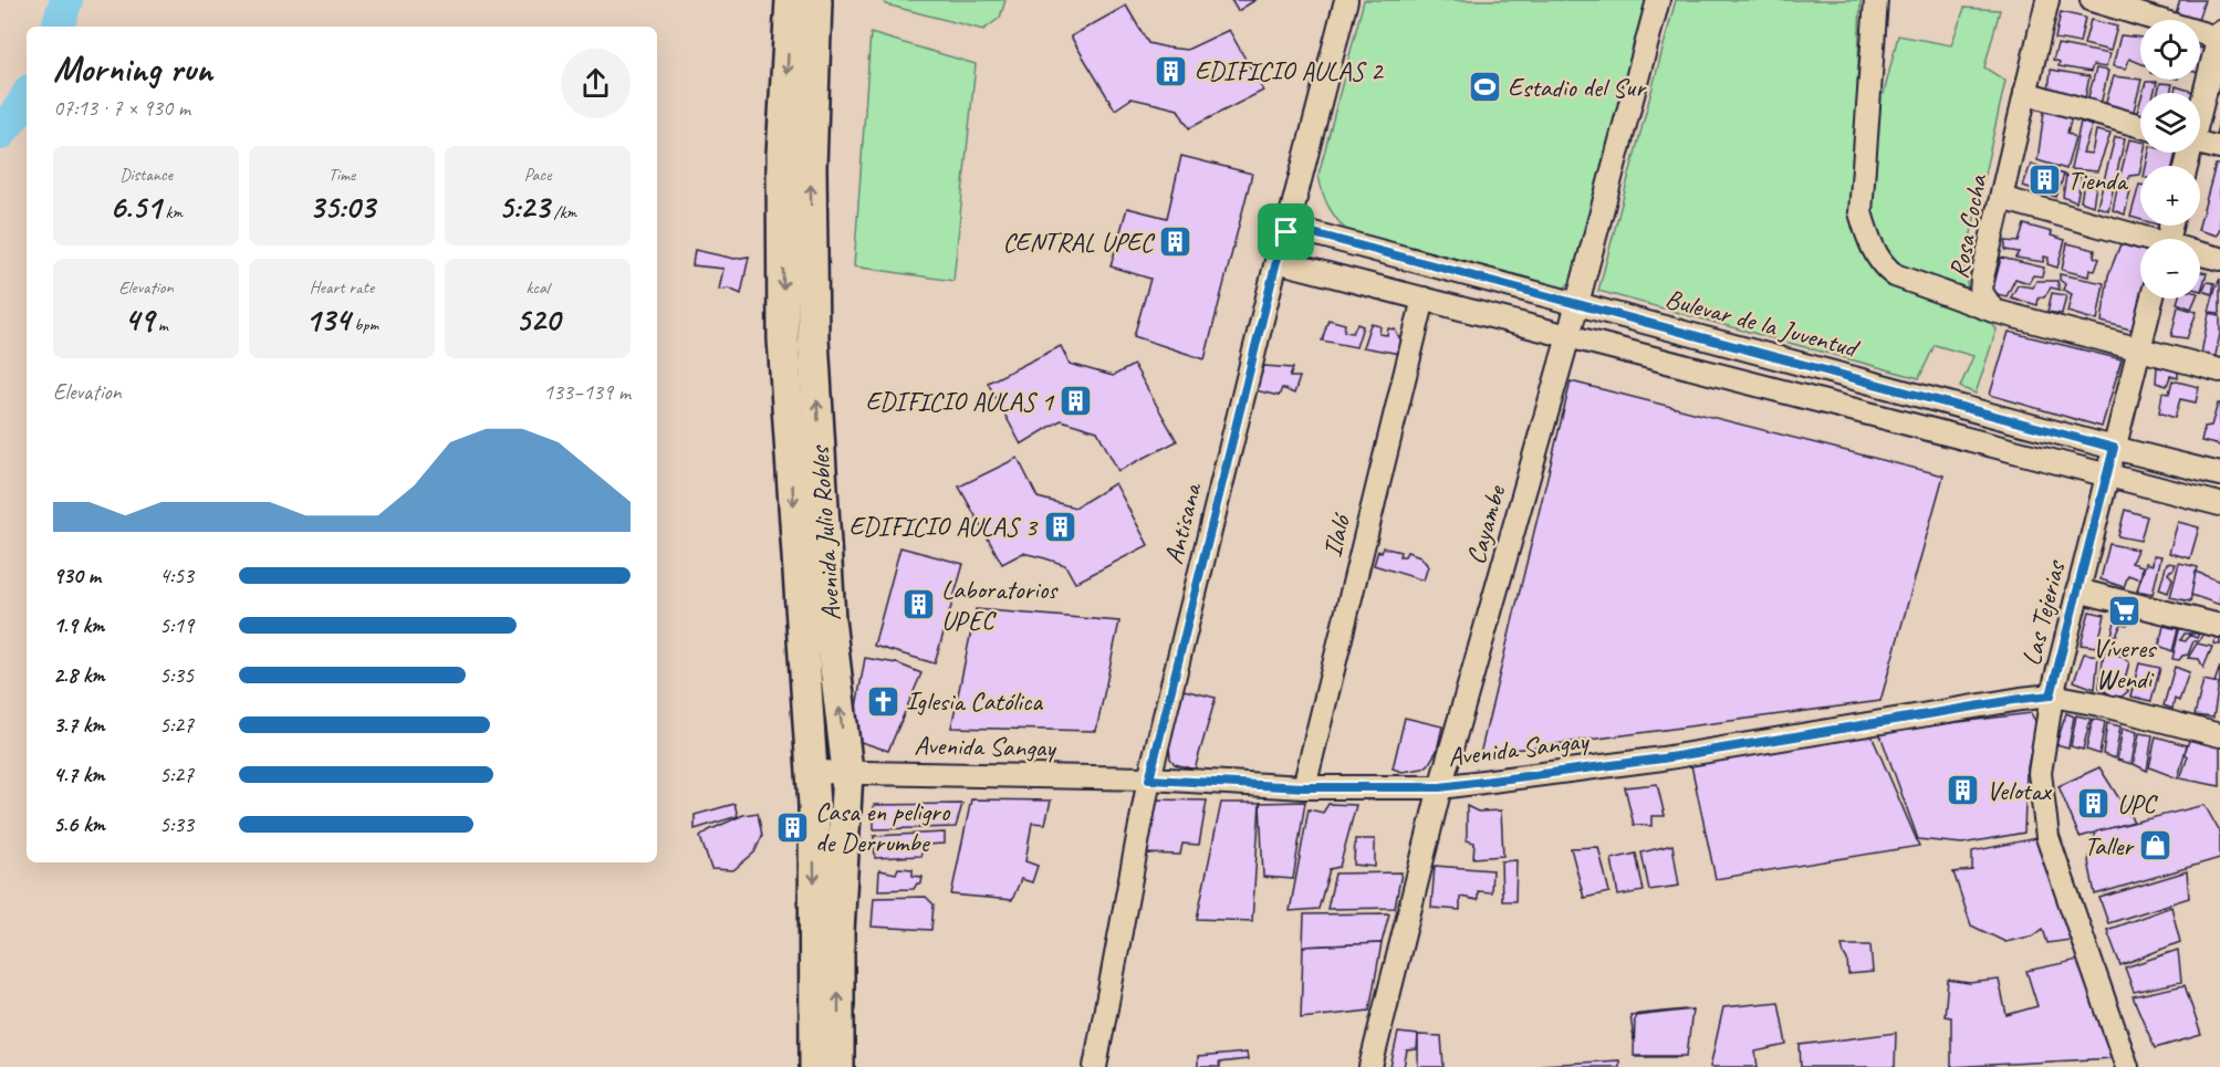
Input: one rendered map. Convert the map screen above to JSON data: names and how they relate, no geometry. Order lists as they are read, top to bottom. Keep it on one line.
{"streets":{"main road":["Avenida Julio Robles"],"street":["Rosa Cocha","Bulevar de la Juventud","Antisana","Cayambe","Ilaló","Las Tejerias","Avenida Sangay"]},"crossings":[["Rosa Cocha","Las Tejerias"],["Bulevar de la Juventud","Antisana"],["Bulevar de la Juventud","Cayambe"],["Bulevar de la Juventud","Las Tejerias"],["Antisana","Avenida Sangay"],["Cayambe","Avenida Sangay"],["Avenida Julio Robles","Avenida Sangay"],["Ilaló","Avenida Sangay"],["Las Tejerias","Avenida Sangay"]],"places":{"building":["EDIFICIO AULAS 2","Tienda","CENTRAL UPEC","EDIFICIO AULAS 1","EDIFICIO AULAS 3","Laboratorios UPEC","Velotax","UPC","Casa en peligro de Derrumbe"],"sports":["Estadio del Sur"],"supermarket":["Víveres Wendi"],"church":["Iglesia Católica"],"shop":["Taller"]},"page":{"map_buttons":["+","−"],"heading":["Morning run","07:13 · 7 × 930 m"],"stats":[["Distance","6.51 km"],["Time","35:03"],["Pace","5:23 /km"],["Elevation","49 m"],["Heart rate","134 bpm"],["kcal","520"]],"chart":["Elevation","133–139 m"],"list":[{"name":"930 m","note":"4:53"},{"name":"1.9 km","note":"5:19"},{"name":"2.8 km","note":"5:35"},{"name":"3.7 km","note":"5:27"},{"name":"4.7 km","note":"5:27"},{"name":"5.6 km","note":"5:33"}]}}
